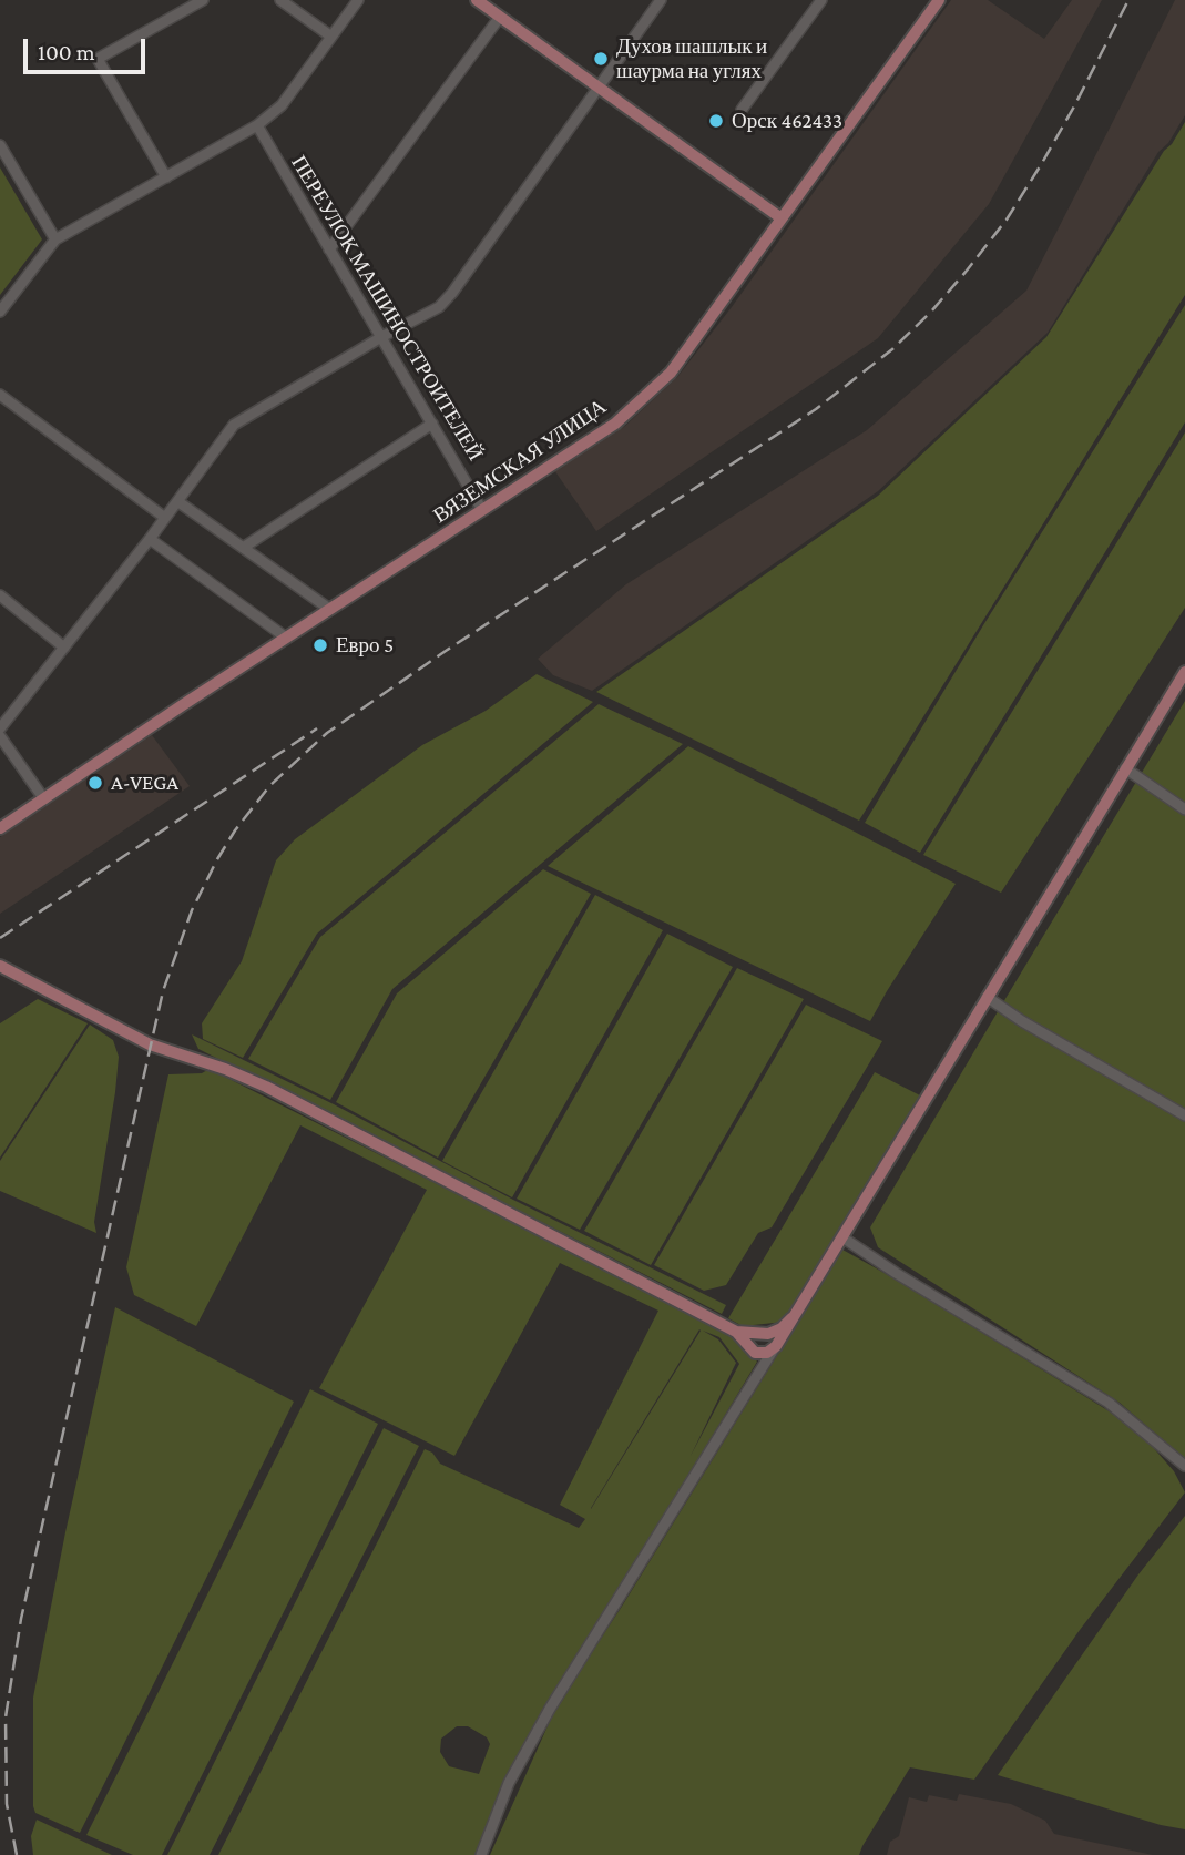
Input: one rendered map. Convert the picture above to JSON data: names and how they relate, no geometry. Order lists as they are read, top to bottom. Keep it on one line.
{"streets":{"main road":["ВЯЗЕМСКАЯ УЛИЦА"],"street":["ПЕРЕУЛОК МАШИНОСТРОИТЕЛЕЙ"]},"crossings":[["ПЕРЕУЛОК МАШИНОСТРОИТЕЛЕЙ","ВЯЗЕМСКАЯ УЛИЦА"]],"places":["Духов шашлык и шаурма на углях","Орск 462433","Евро 5","A-VEGA"],"scale_bar":"100 m"}
